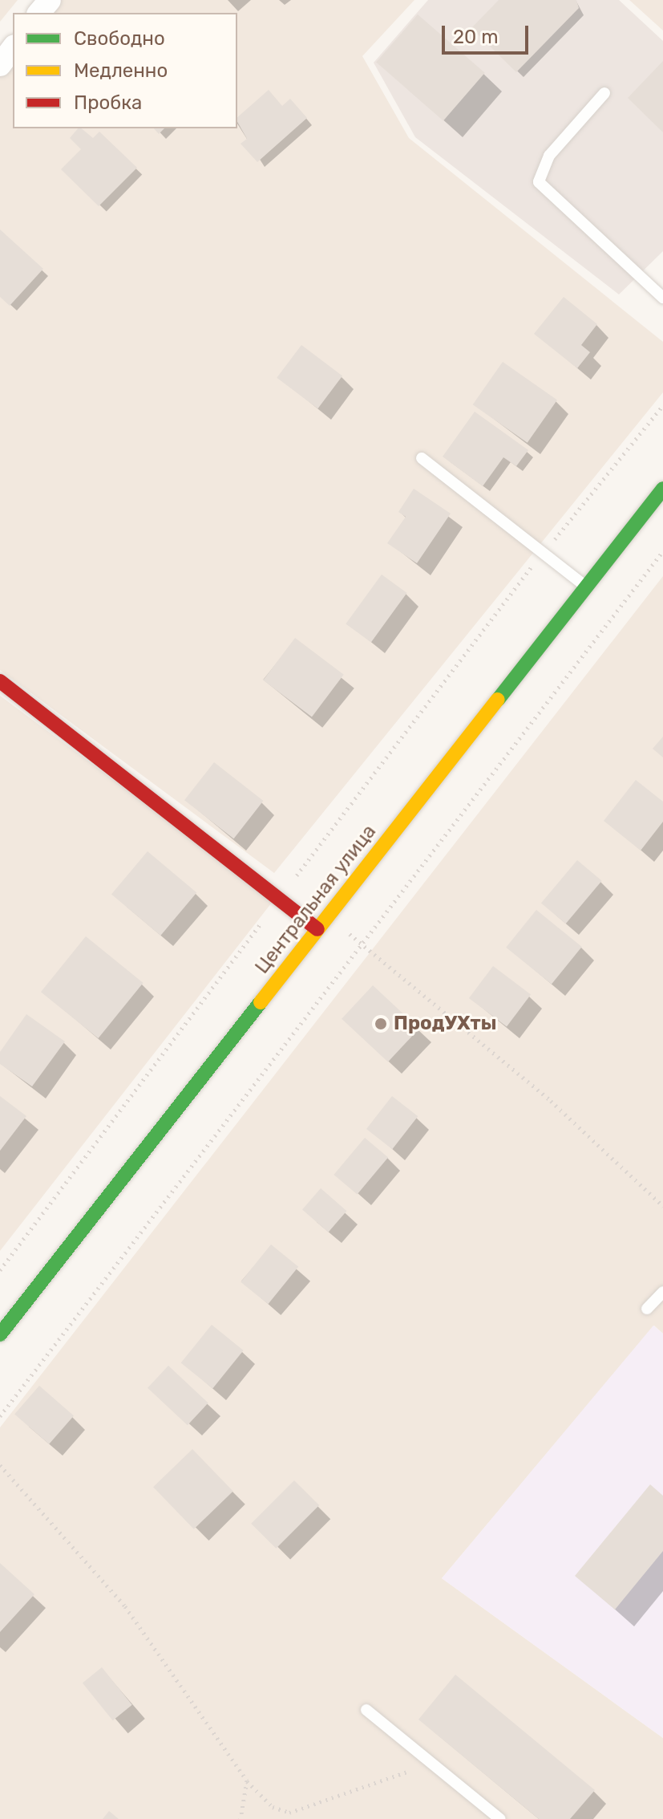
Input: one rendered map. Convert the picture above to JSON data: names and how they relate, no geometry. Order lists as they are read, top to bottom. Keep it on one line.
{"streets":{"main road":["Центральная улица"]},"places":["ПродУХты"],"legend":["Свободно","Медленно","Пробка"],"scale_bar":"20 m"}
